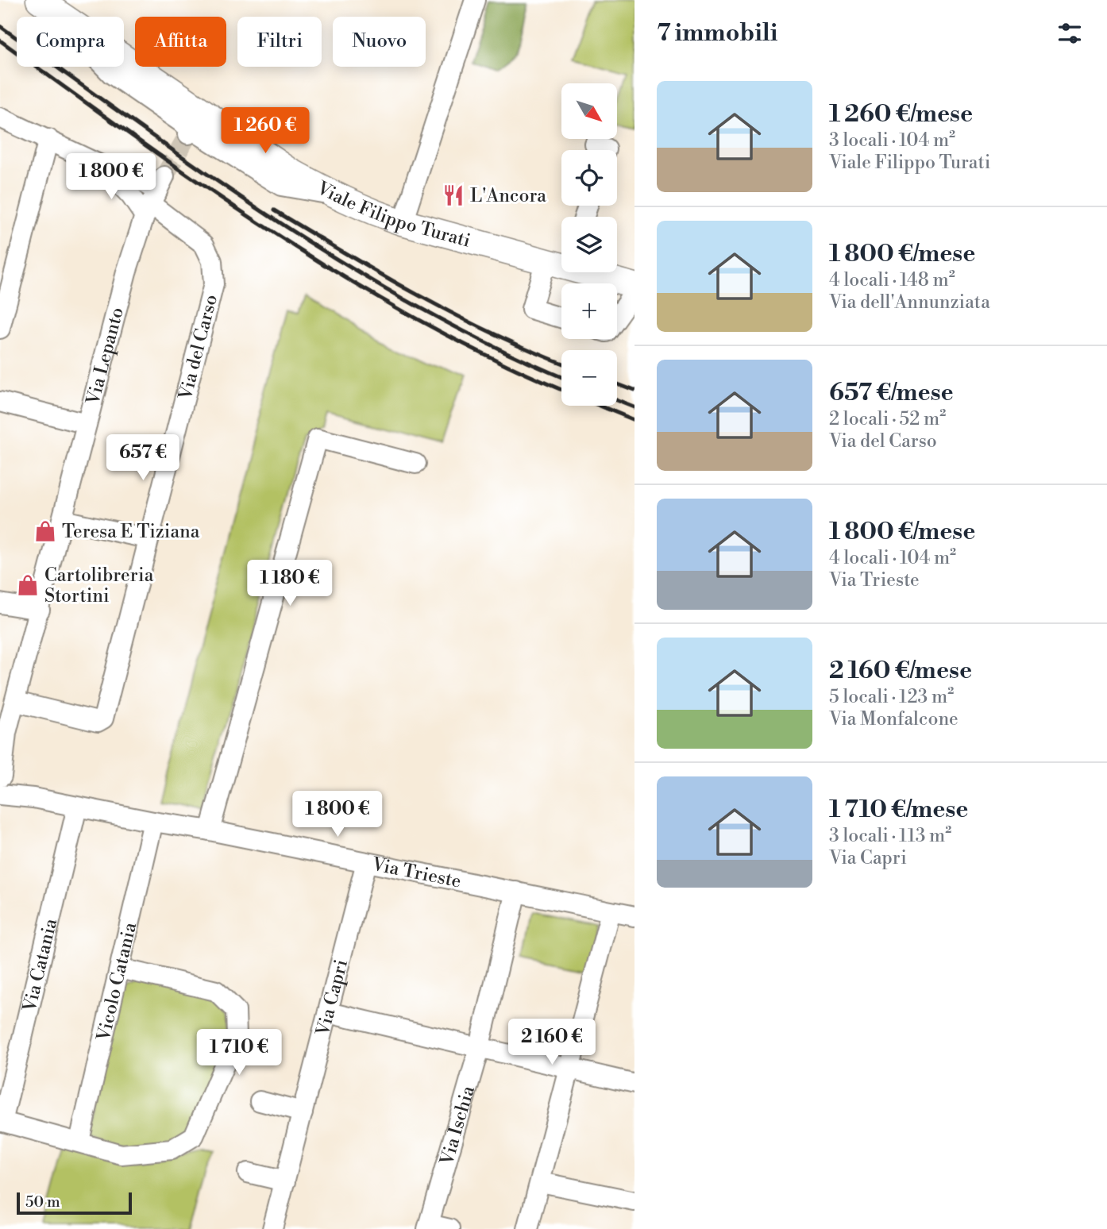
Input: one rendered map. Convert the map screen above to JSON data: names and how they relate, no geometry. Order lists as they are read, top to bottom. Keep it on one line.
{"streets":{"main road":["Viale Filippo Turati"],"street":["Via del Carso","Via Lepanto","Via Trieste","Via Catania","Vicolo Catania","Via Capri","Via Ischia"]},"crossings":[["Via del Carso","Via Lepanto"],["Via Lepanto","Via Trieste"],["Via Trieste","Via Catania"],["Via Trieste","Vicolo Catania"],["Via Trieste","Via Capri"],["Via Trieste","Via Ischia"]],"places":{"restaurant":["L'Ancora"],"shop":["Teresa E Tiziana","Cartolibreria Stortini"]},"scale_bar":"50 m","north":"bottom right","page":{"heading":"7 immobili","chip":["Compra","Affitta","Filtri","Nuovo"],"list":[{"name":"1 260 €/mese","note":"3 locali · 104 m² · Viale Filippo Turati"},{"name":"1 800 €/mese","note":"4 locali · 148 m² · Via dell'Annunziata"},{"name":"657 €/mese","note":"2 locali · 52 m² · Via del Carso"},{"name":"1 800 €/mese","note":"4 locali · 104 m² · Via Trieste"},{"name":"2 160 €/mese","note":"5 locali · 123 m² · Via Monfalcone"},{"name":"1 710 €/mese","note":"3 locali · 113 m² · Via Capri"}],"map_buttons":["+","−"],"price":["1 260 €","1 800 €","657 €","1 180 €","1 800 €","2 160 €","1 710 €"],"scale":"50 m"}}
